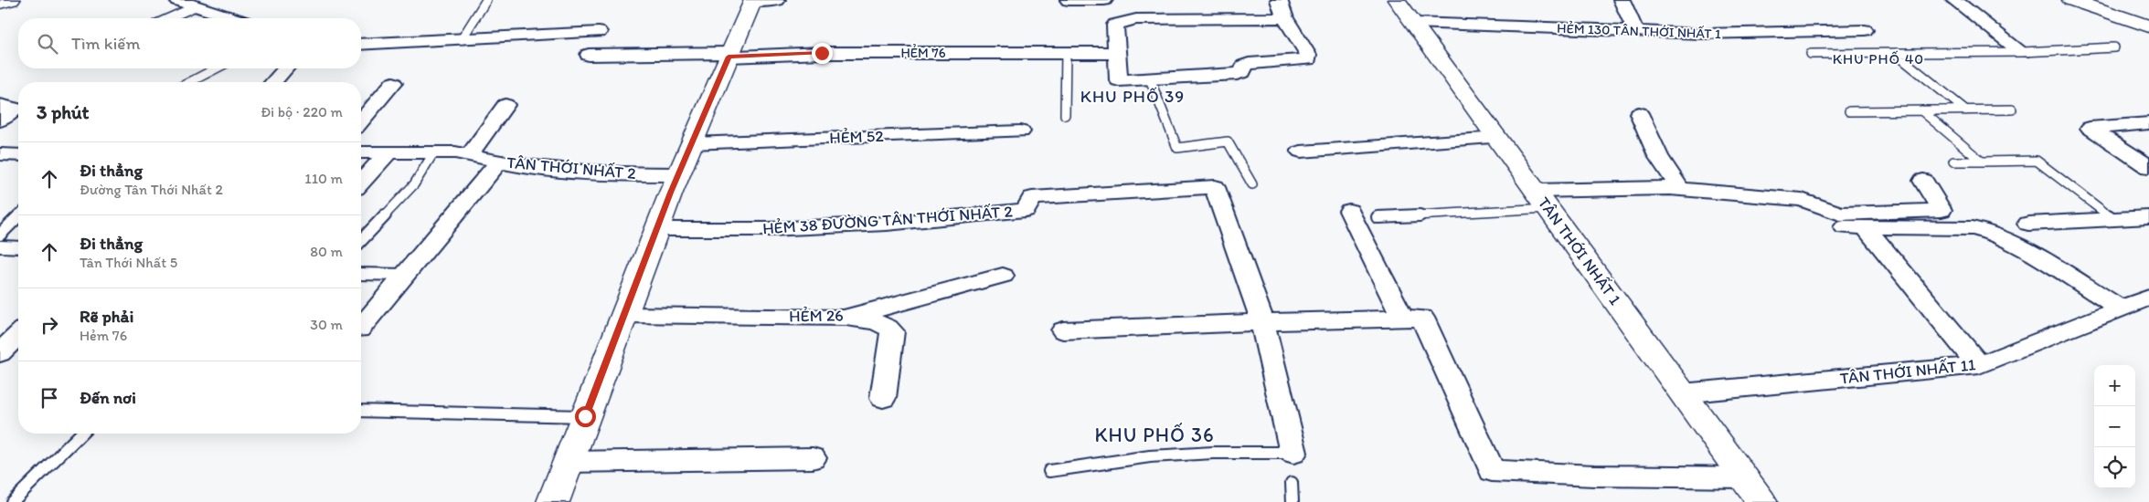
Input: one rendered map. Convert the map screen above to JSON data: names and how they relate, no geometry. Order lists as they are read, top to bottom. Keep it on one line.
{"streets":{"main road":["TÂN THỚI NHẤT 1"],"street":["HẺM 130 TÂN THỚI NHẤT 1","HẺM 76","HẺM 52","TÂN THỚI NHẤT 2","HẺM 38 ĐƯỜNG TÂN THỚI NHẤT 2","HẺM 26","TÂN THỚI NHẤT 11"]},"crossings":[["HẺM 130 TÂN THỚI NHẤT 1","TÂN THỚI NHẤT 1"],["TÂN THỚI NHẤT 1","TÂN THỚI NHẤT 11"]],"districts":["KHU PHỐ 40","KHU PHỐ 39","KHU PHỐ 36"],"page":{"search":"Tìm kiếm","heading":["3 phút","Đi bộ · 220 m"],"list":[["Đi thẳng","Đường Tân Thới Nhất 2","110 m"],["Đi thẳng","Tân Thới Nhất 5","80 m"],["Rẽ phải","Hẻm 76","30 m"],"Đến nơi"],"map_buttons":["+","−"]}}
